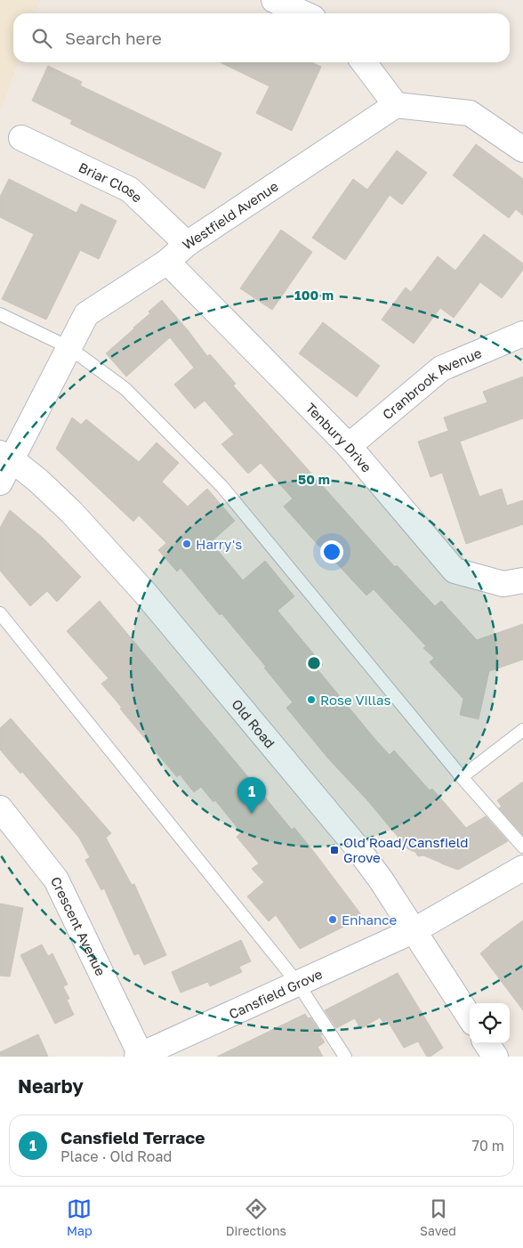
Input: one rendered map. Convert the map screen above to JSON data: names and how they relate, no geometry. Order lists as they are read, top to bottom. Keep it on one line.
{"streets":{"street":["Briar Close","Westfield Avenue","Cranbrook Avenue","Tenbury Drive","Old Road","Crescent Avenue","Cansfield Grove"]},"crossings":[["Briar Close","Westfield Avenue"],["Westfield Avenue","Tenbury Drive"],["Westfield Avenue","Old Road"],["Cranbrook Avenue","Tenbury Drive"],["Old Road","Cansfield Grove"],["Crescent Avenue","Cansfield Grove"]],"places":{"other":["Harry's","Rose Villas","Enhance"],"transit":["Old Road/Cansfield Grove"]},"page":{"search":"Search here","pins":"1","heading":"Nearby","list":[{"mark":"1","name":"Cansfield Terrace","note":"Place · Old Road","value":"70 m"}],"nav":["Map","Directions","Saved"]},"rings":["100 m","50 m"]}
